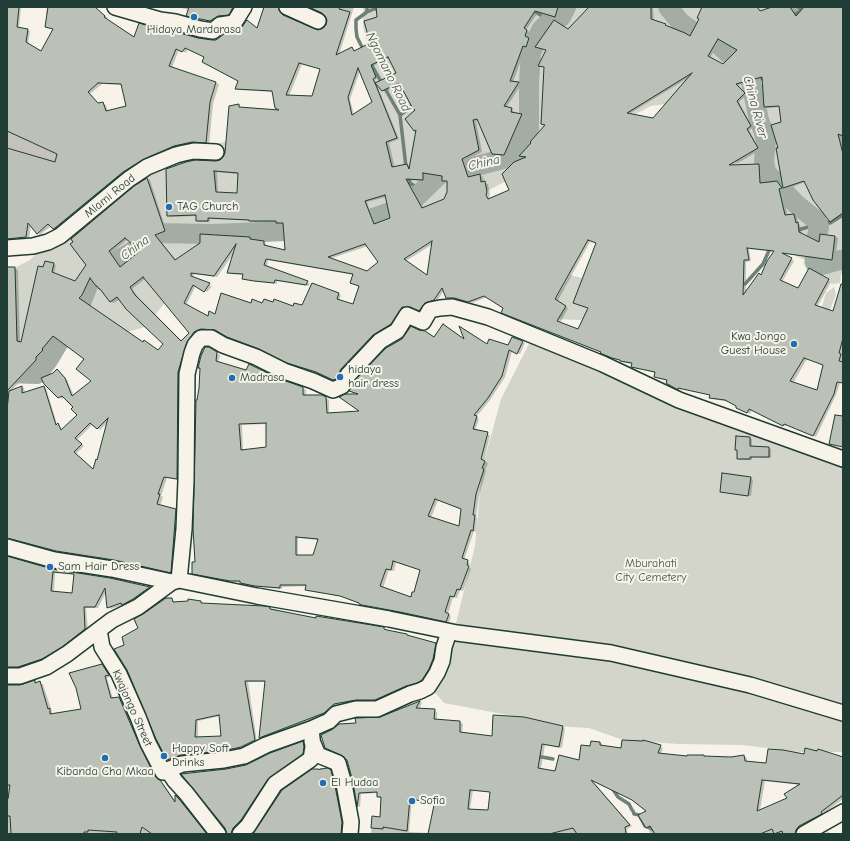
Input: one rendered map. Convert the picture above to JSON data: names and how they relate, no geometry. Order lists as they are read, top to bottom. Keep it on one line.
{"streets":{"street":["Mlami Road","Kwajongo Street"]},"water":["Ngomano Road","China River","China"],"parks":["Mburahati City Cemetery"],"places":["Hidaya Mardarasa","TAG Church","Kwa Jongo Guest House","hidaya hair dress","Madrasa","Sam Hair Dress","Happy Soft Drinks","Kibanda Cha Mkaa","El Hudaa","Sofia"]}
